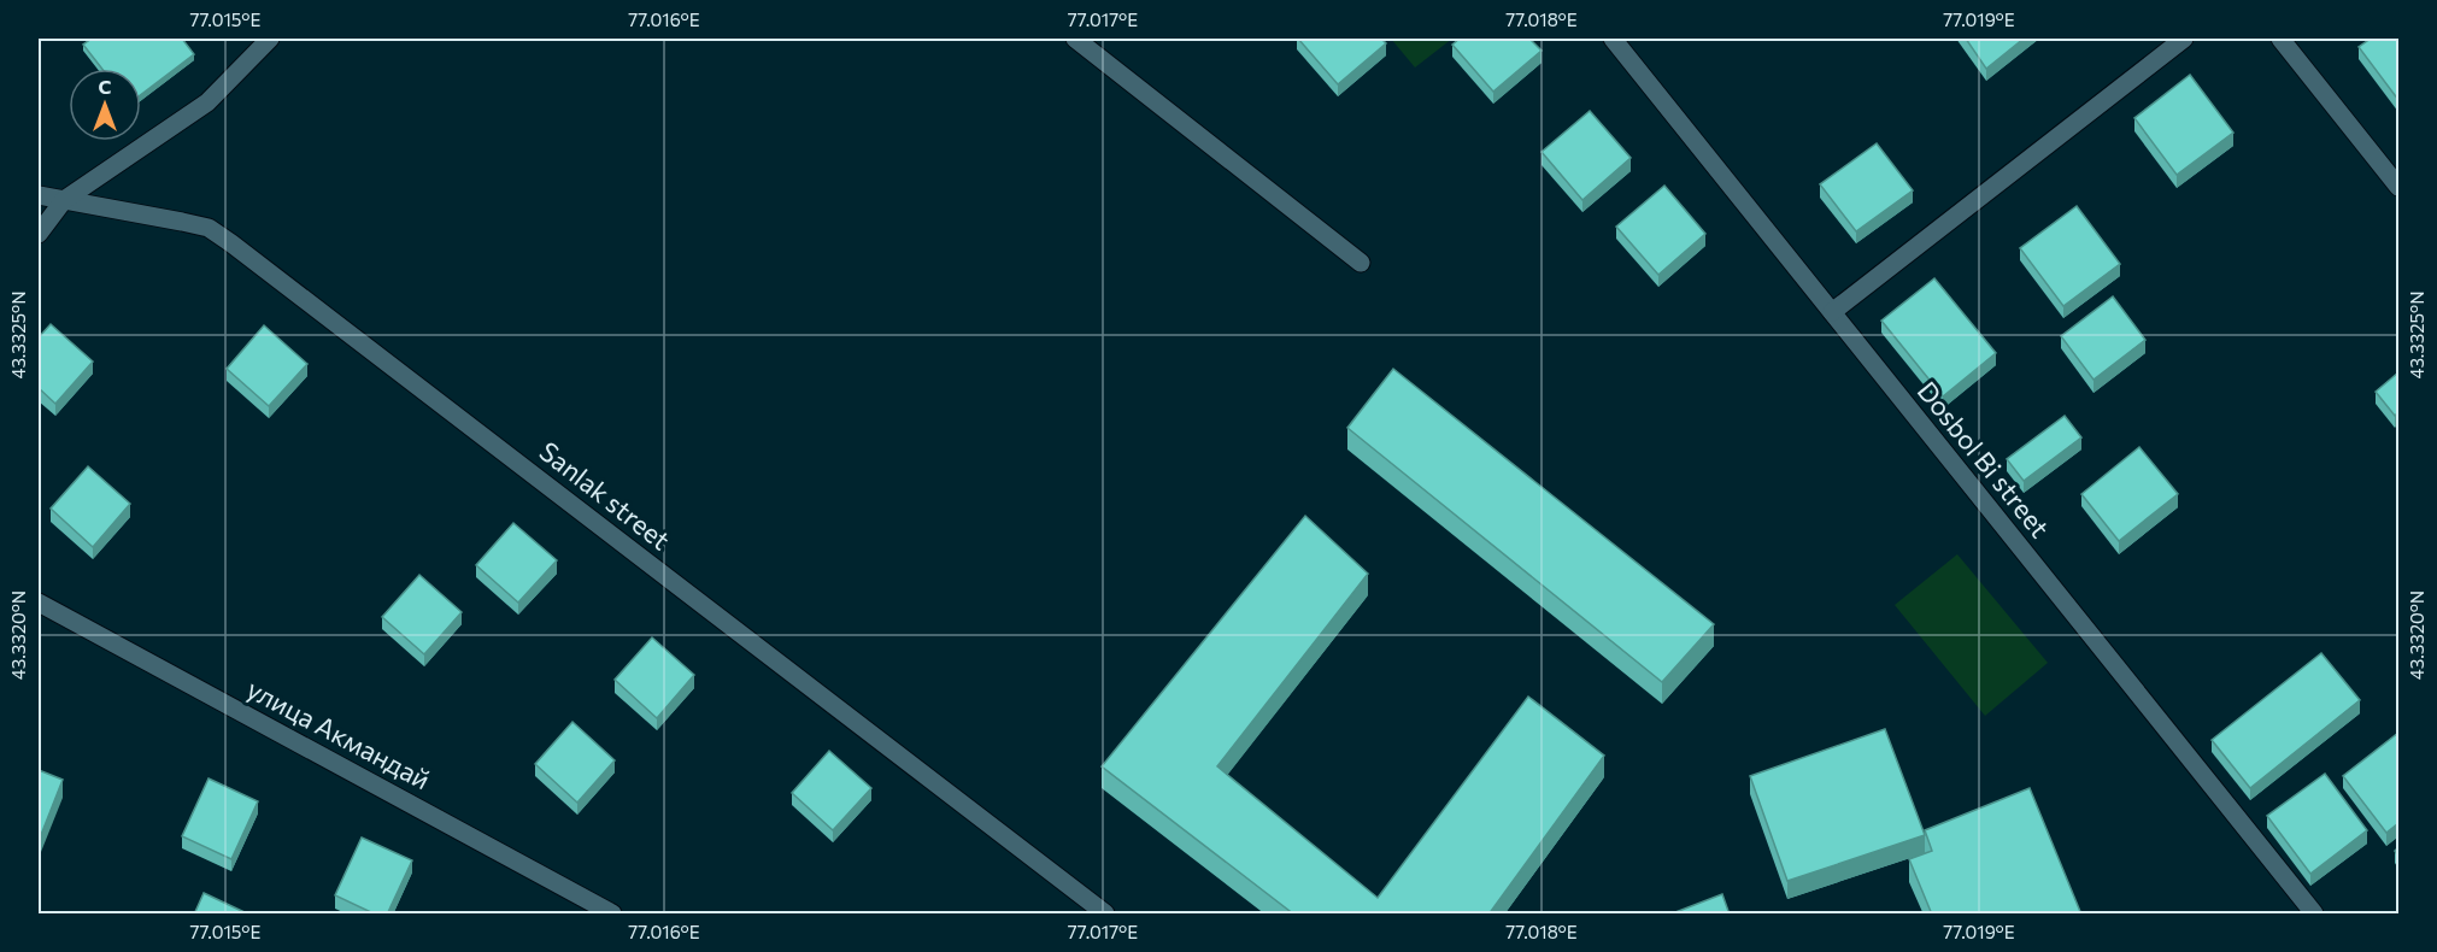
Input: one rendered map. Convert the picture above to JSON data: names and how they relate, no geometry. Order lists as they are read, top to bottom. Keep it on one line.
{"streets":{"street":["Dosbol Bi street","Sanlak street","улица Акмандай"]},"north":"top","coordinates":["77.015°E","77.016°E","77.017°E","77.018°E","77.019°E","43.3325°N","43.3320°N"]}
